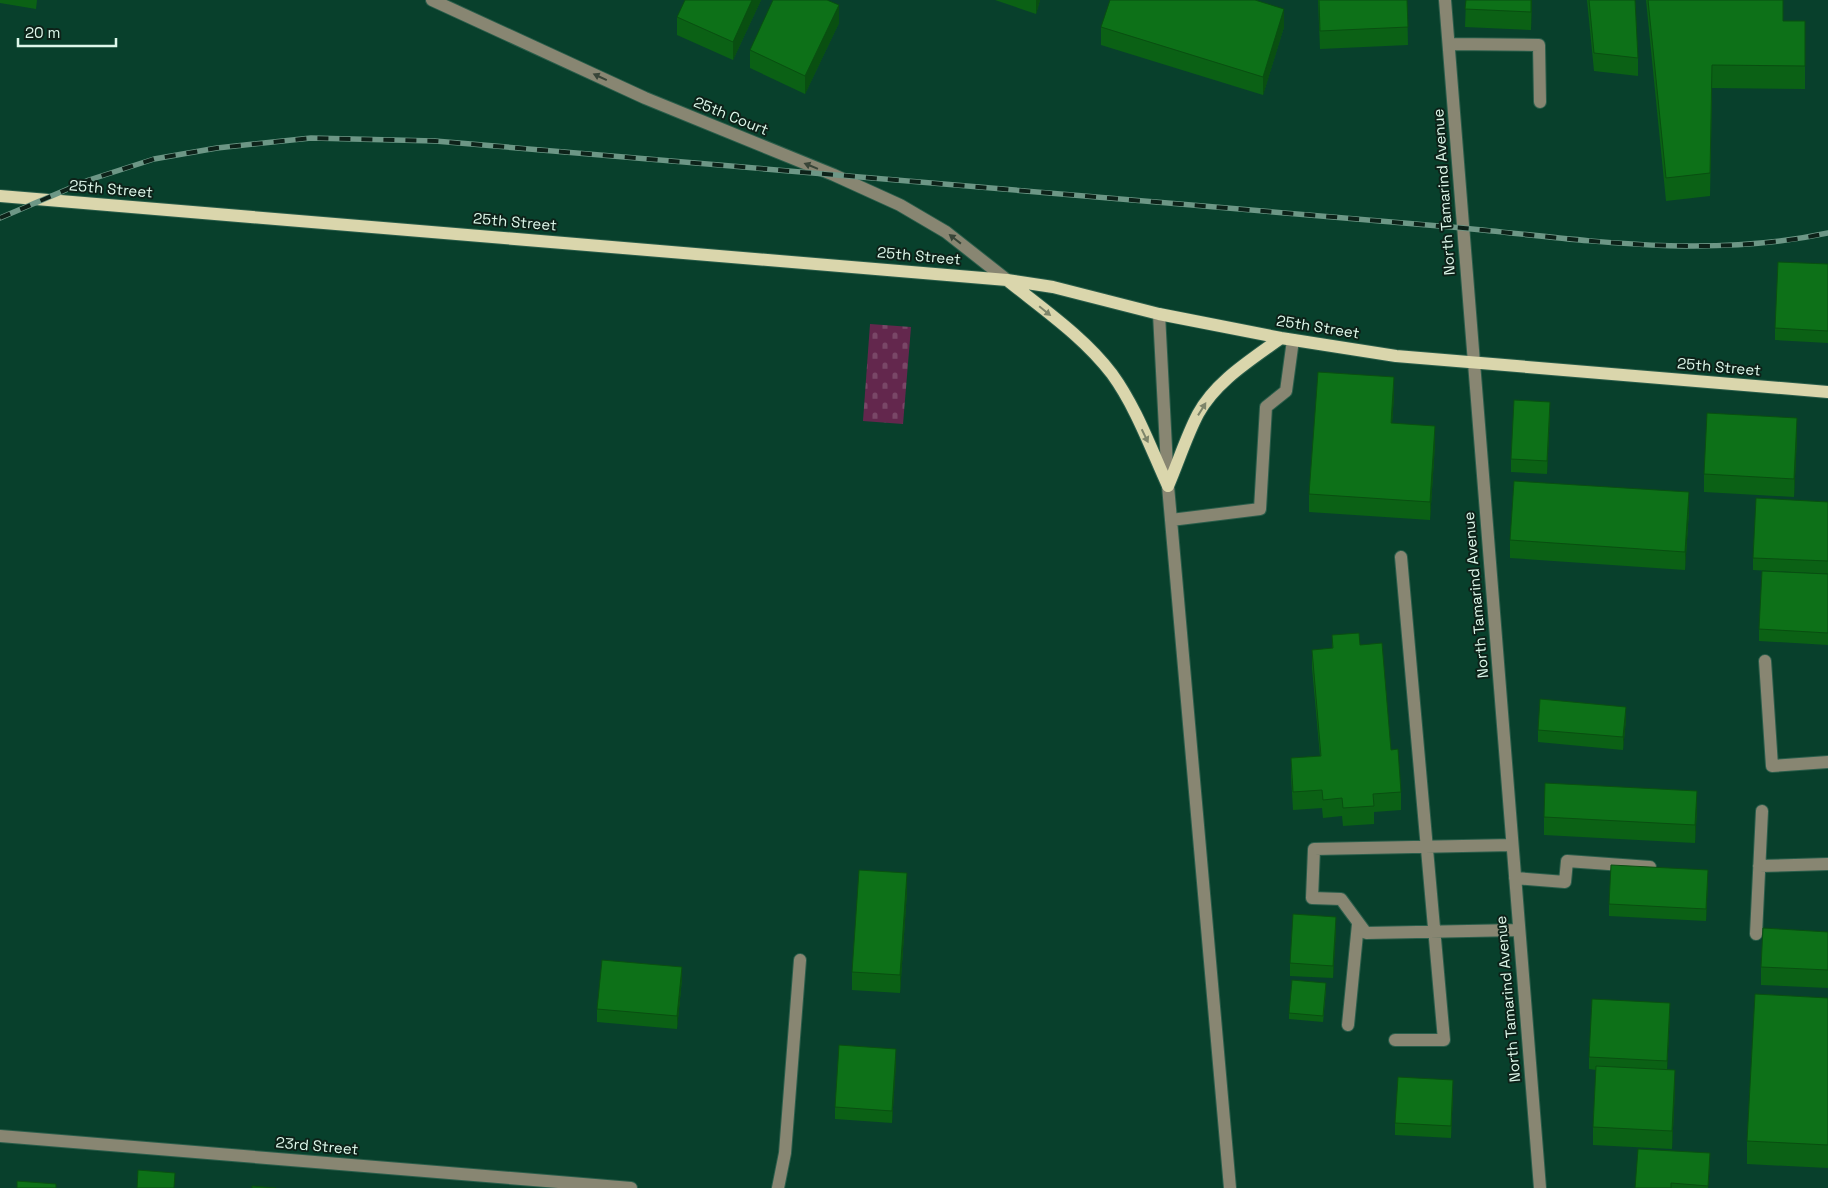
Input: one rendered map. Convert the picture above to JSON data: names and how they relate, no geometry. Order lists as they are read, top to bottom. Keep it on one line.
{"streets":{"main road":["25th Street"],"street":["25th Court","North Tamarind Avenue","23rd Street"]},"crossings":[["25th Court","25th Street"],["25th Street","North Tamarind Avenue"]],"one_way":["25th Court"],"scale_bar":"20 m"}
